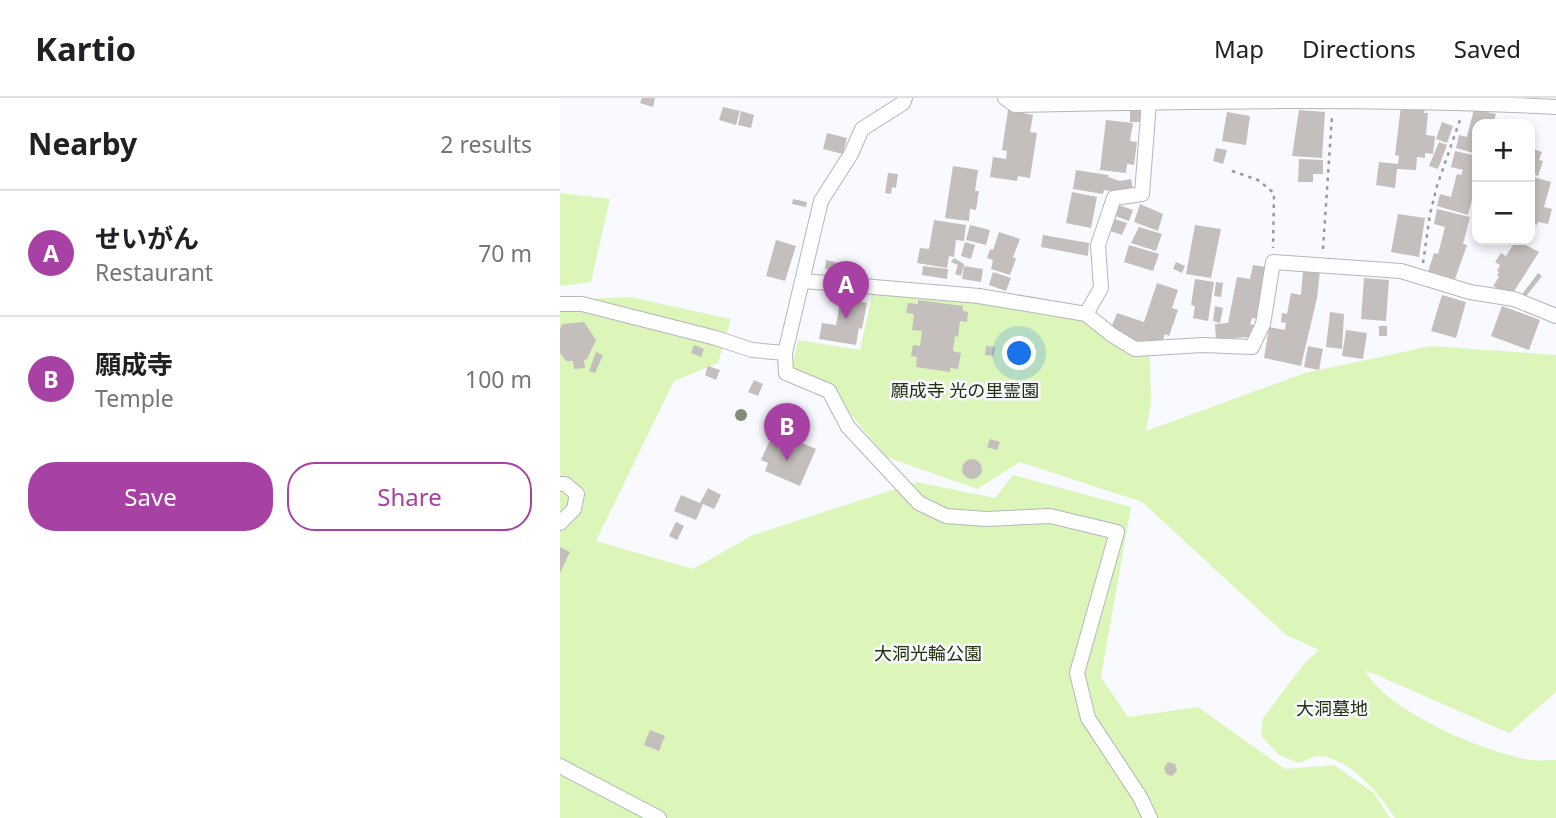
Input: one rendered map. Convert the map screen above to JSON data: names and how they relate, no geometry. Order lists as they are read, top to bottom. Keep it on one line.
{"parks":["願成寺 光の里霊園","大洞光輪公園","大洞墓地"],"page":{"header":"Kartio","nav":["Map","Directions","Saved"],"heading":["Nearby","2 results"],"map_buttons":["+","−"],"list":[{"mark":"A","name":"せいがん","note":"Restaurant","value":"70 m"},{"mark":"B","name":"願成寺","note":"Temple","value":"100 m"}],"pins":["A","B"],"buttons":["Save","Share"]}}
